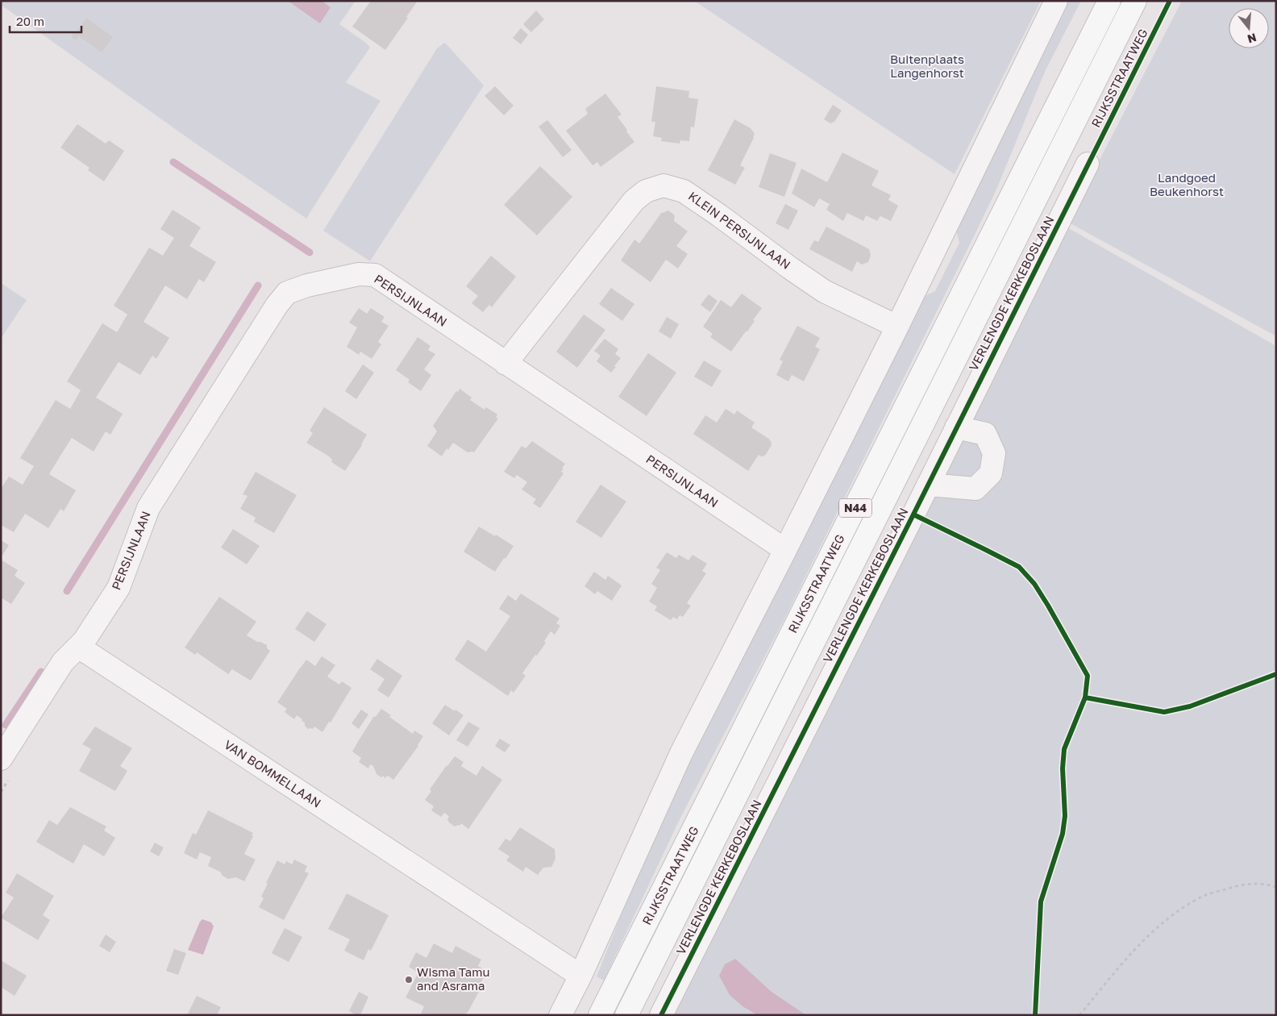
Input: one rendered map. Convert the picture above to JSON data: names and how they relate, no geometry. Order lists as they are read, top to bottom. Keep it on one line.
{"streets":{"main road":["RIJKSSTRAATWEG","N44"],"street":["KLEIN PERSIJNLAAN","VERLENGDE KERKEBOSLAAN","PERSIJNLAAN","VAN BOMMELLAAN"]},"crossings":[["KLEIN PERSIJNLAAN","PERSIJNLAAN"],["PERSIJNLAAN","VAN BOMMELLAAN"]],"parks":["Buitenplaats Langenhorst","Landgoed Beukenhorst"],"places":["Wisma Tamu and Asrama"],"scale_bar":"20 m","north":"bottom"}
